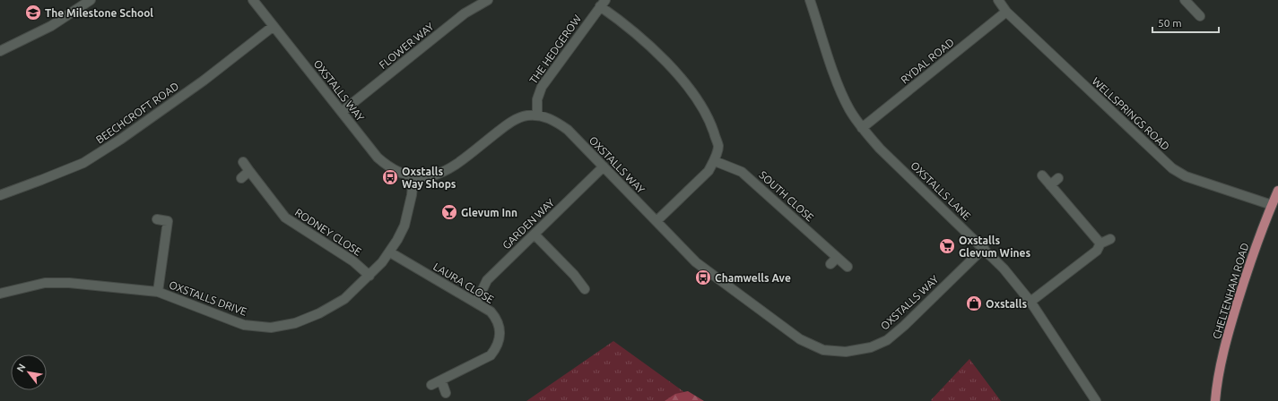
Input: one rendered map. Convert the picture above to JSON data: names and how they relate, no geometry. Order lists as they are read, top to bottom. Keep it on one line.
{"streets":{"main road":["CHELTENHAM ROAD"],"street":["FLOWER WAY","THE HEDGEROW","RYDAL ROAD","OXSTALLS WAY","BEECHCROFT ROAD","WELLSPRINGS ROAD","OXSTALLS LANE","SOUTH CLOSE","GARDEN WAY","RODNEY CLOSE","LAURA CLOSE","OXSTALLS DRIVE"]},"crossings":[["FLOWER WAY","OXSTALLS WAY"],["THE HEDGEROW","OXSTALLS WAY"],["RYDAL ROAD","WELLSPRINGS ROAD"],["RYDAL ROAD","OXSTALLS LANE"],["OXSTALLS WAY","BEECHCROFT ROAD"],["OXSTALLS WAY","OXSTALLS LANE"],["OXSTALLS WAY","GARDEN WAY"],["OXSTALLS WAY","OXSTALLS DRIVE"],["WELLSPRINGS ROAD","CHELTENHAM ROAD"],["GARDEN WAY","LAURA CLOSE"],["RODNEY CLOSE","OXSTALLS DRIVE"],["LAURA CLOSE","OXSTALLS DRIVE"]],"places":{"school or university":["The Milestone School"],"bus stop":["Oxstalls Way Shops","Chamwells Ave"],"bar":["Glevum Inn"],"supermarket":["Oxstalls Glevum Wines"],"shop":["Oxstalls"]},"scale_bar":"50 m","north":"top left"}
